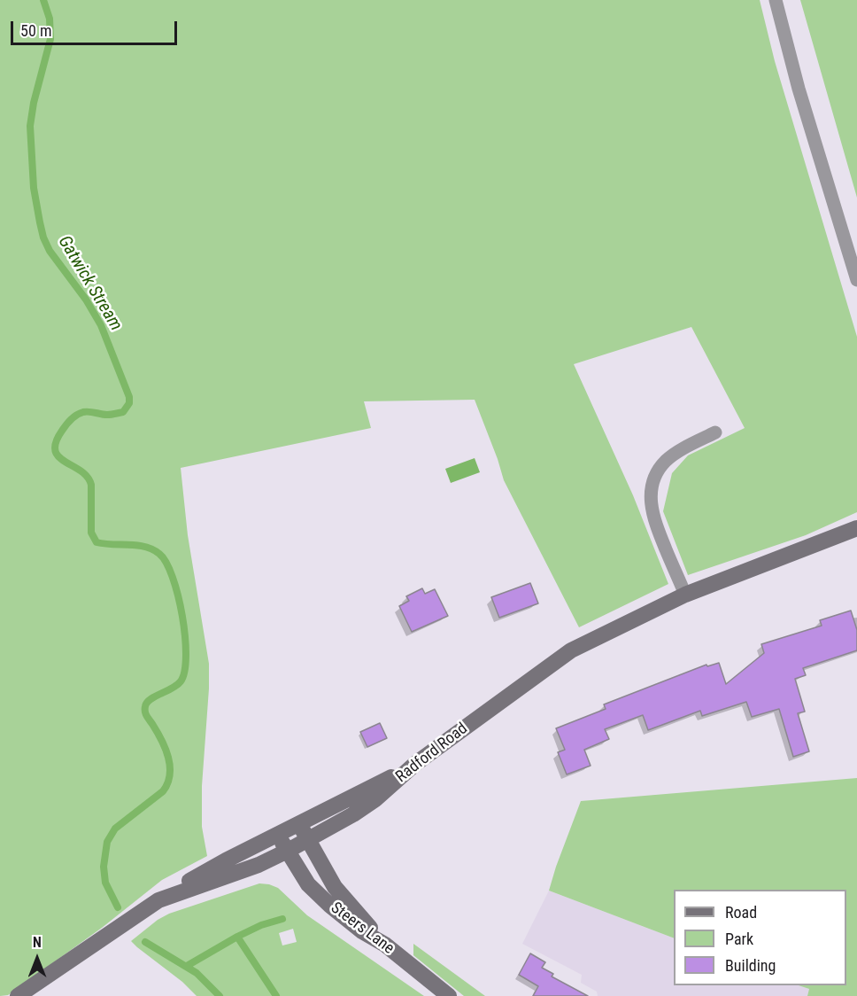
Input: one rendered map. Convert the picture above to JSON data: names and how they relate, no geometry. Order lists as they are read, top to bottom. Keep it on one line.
{"streets":{"street":["Radford Road","Steers Lane"]},"crossings":[["Radford Road","Steers Lane"]],"water":["Gatwick Stream"],"legend":["Road","Park","Building"],"scale_bar":"50 m","north":"top"}
